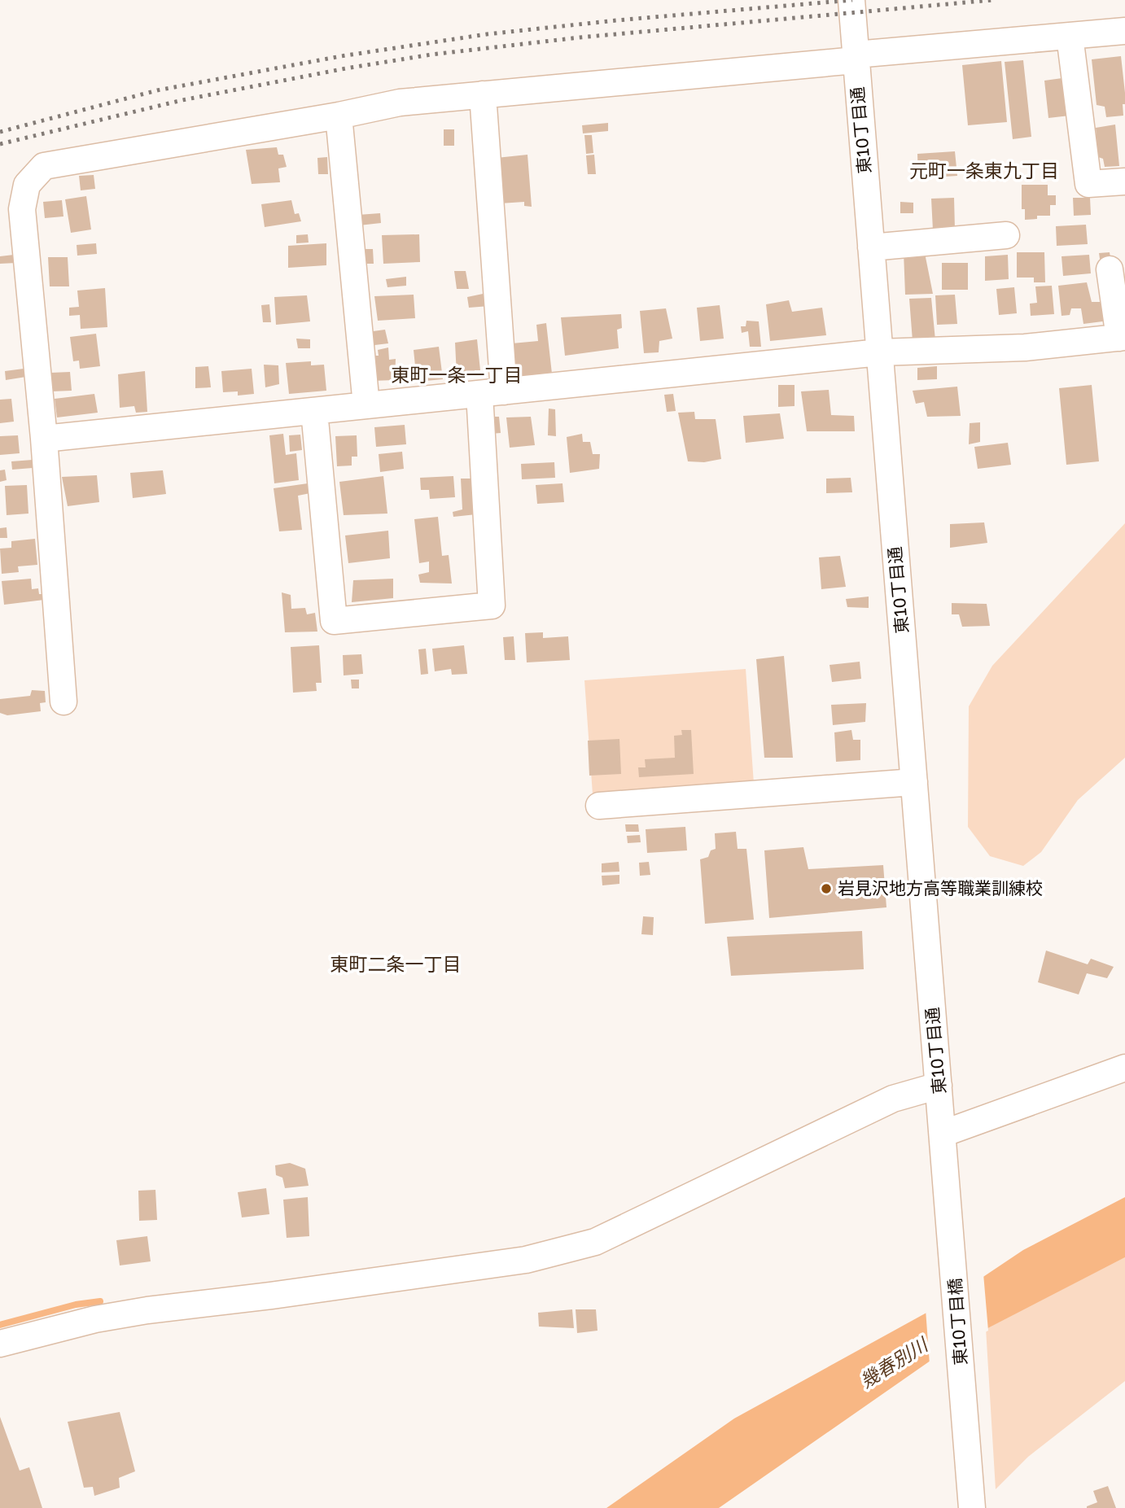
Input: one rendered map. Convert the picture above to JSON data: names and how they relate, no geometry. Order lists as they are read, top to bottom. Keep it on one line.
{"streets":{"street":["東10丁目通","東10丁目橋"]},"crossings":[["東10丁目通","東10丁目橋"]],"districts":["元町一条東九丁目","東町一条一丁目","東町二条一丁目"],"water":["幾春別川"],"places":["岩見沢地方高等職業訓練校"]}
